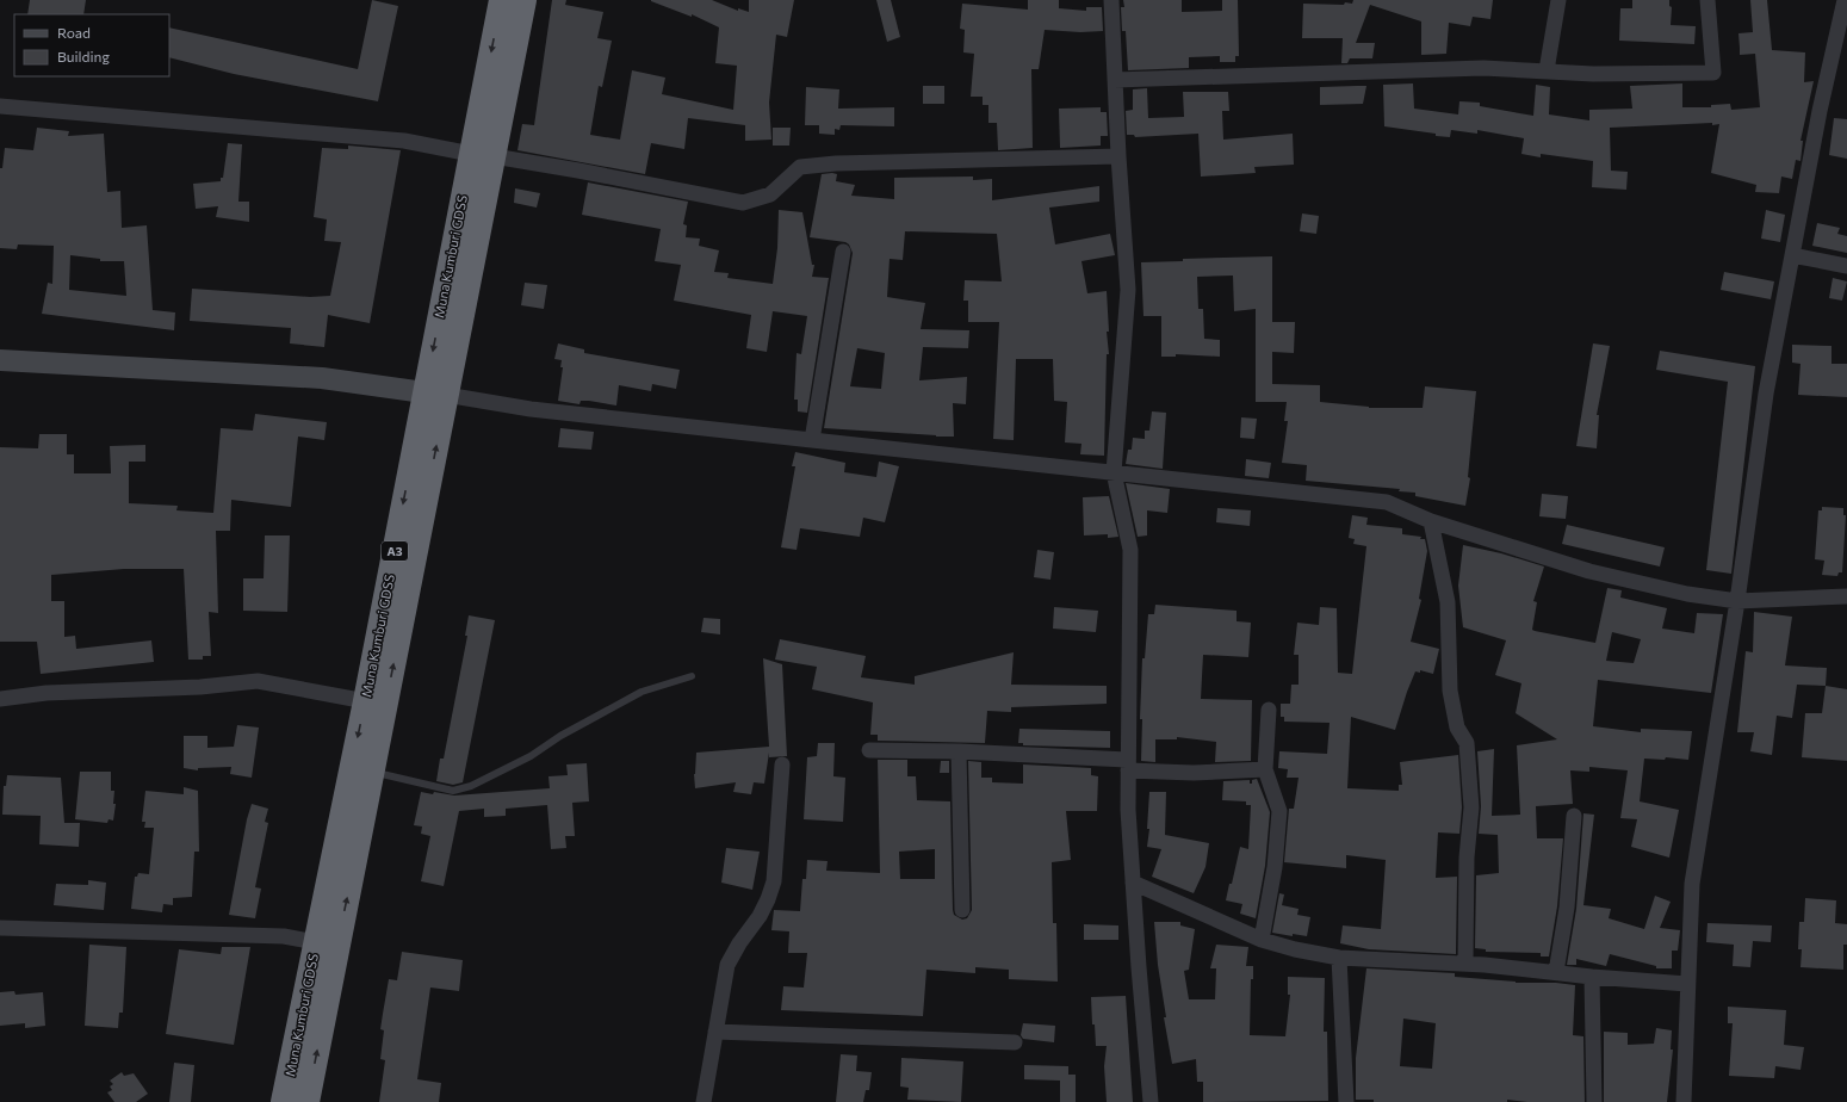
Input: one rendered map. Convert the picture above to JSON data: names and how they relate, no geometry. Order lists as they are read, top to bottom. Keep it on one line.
{"streets":{"highway":["Muna Kumburi GDSS","A3"]},"legend":["Road","Building"]}
